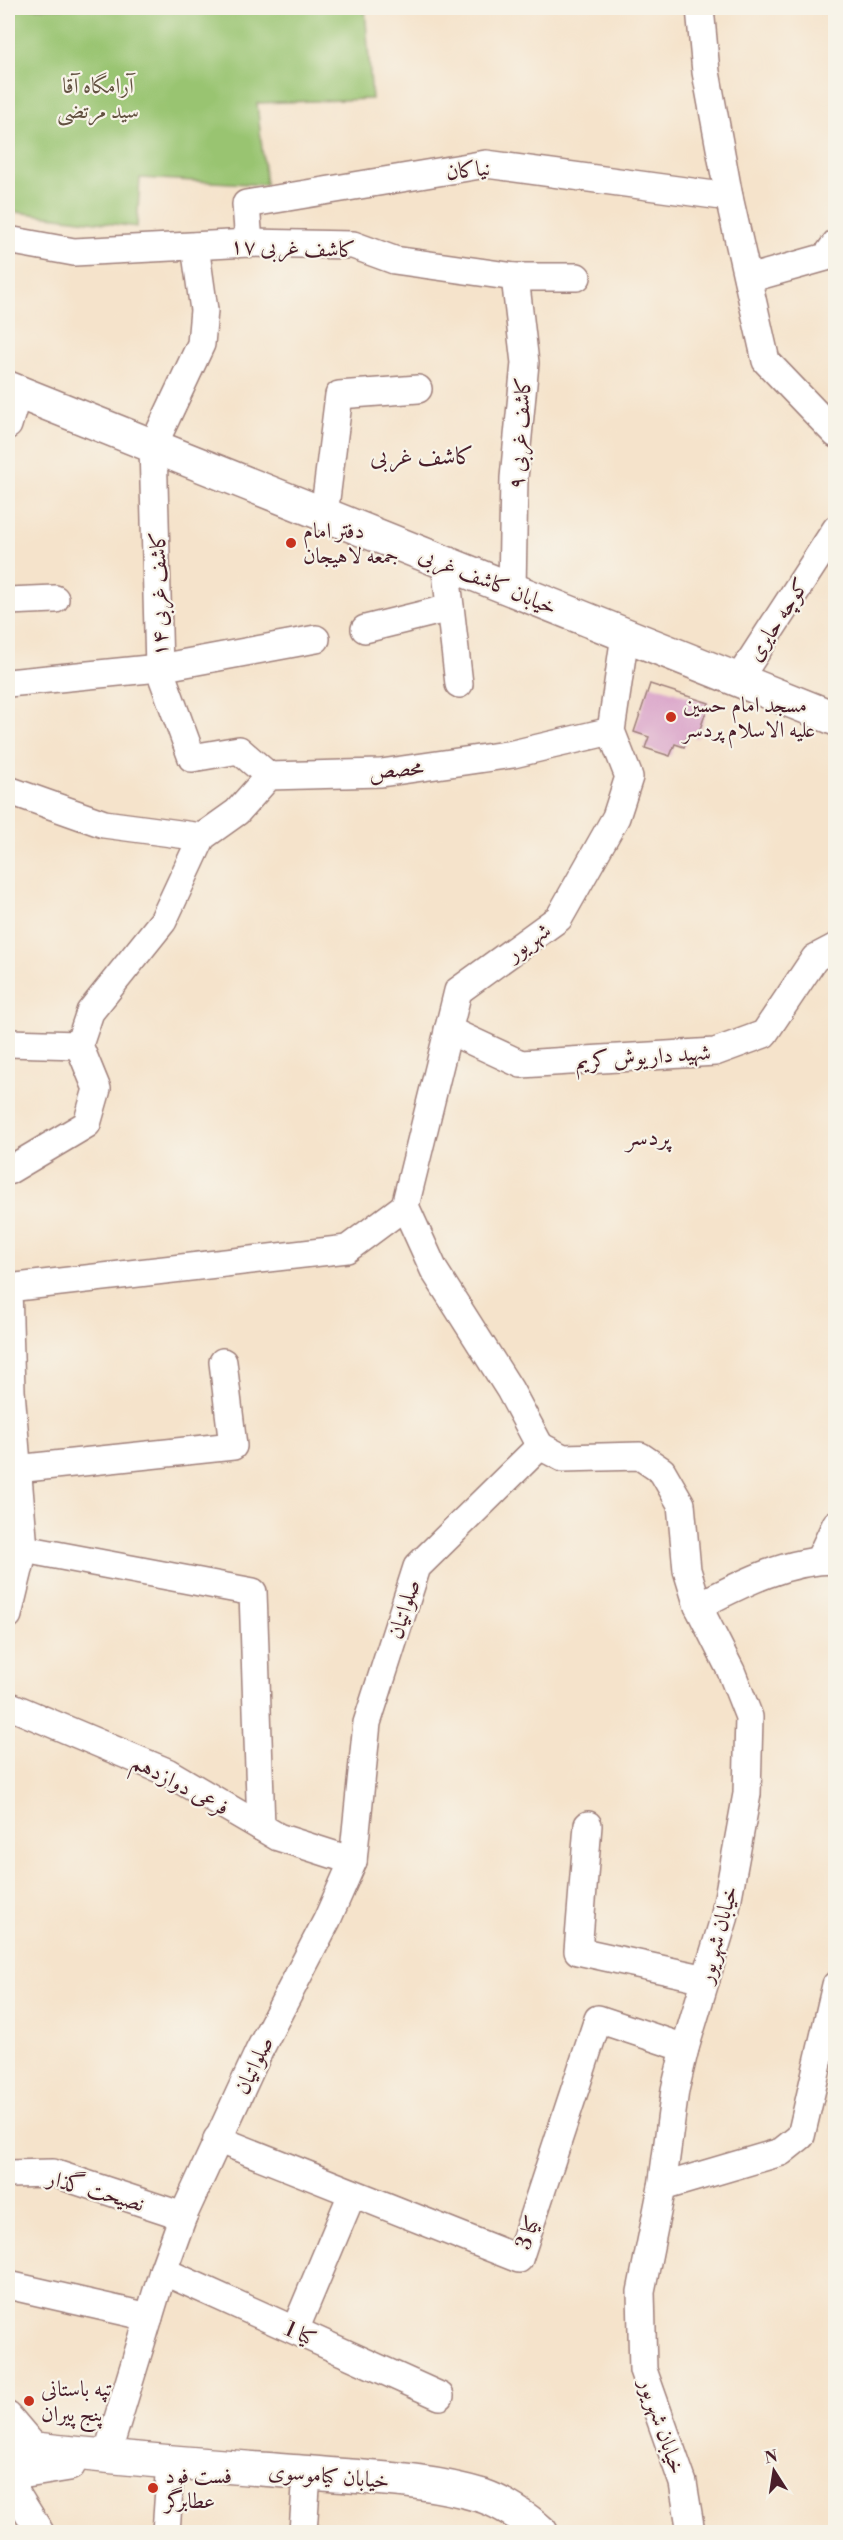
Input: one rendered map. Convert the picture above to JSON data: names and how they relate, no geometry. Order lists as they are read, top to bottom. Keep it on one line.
{"streets":{"main road":["خیابان کاشف غربی","خیابان کیاموسوی"],"street":["نیاکان","کاشف غربی ۱۷","کاشف غربی ۹","کاشف غربی ۱۴","کوچه حایری","محصص","شهریور","شهید داریوش کریم","صلواتیان","فرعی دوازدهم","خیابان شهریور","نصیحت گذار","کیا 3","کیا 1"]},"crossings":[["نیاکان","کاشف غربی ۱۷"],["کاشف غربی ۱۷","کاشف غربی ۹"],["کاشف غربی ۹","خیابان کاشف غربی"],["خیابان کاشف غربی","کاشف غربی ۱۴"],["خیابان کاشف غربی","کوچه حایری"],["خیابان کاشف غربی","شهریور"],["کاشف غربی ۱۴","محصص"],["محصص","شهریور"],["شهریور","شهید داریوش کریم"],["صلواتیان","فرعی دوازدهم"],["صلواتیان","خیابان شهریور"],["صلواتیان","نصیحت گذار"],["صلواتیان","کیا 3"],["صلواتیان","کیا 1"],["صلواتیان","خیابان کیاموسوی"],["خیابان شهریور","کیا 3"]],"districts":["کاشف غربی","پردسر"],"parks":["آرامگاه آقا سید مرتضی"],"places":["دفتر امام جمعه لاهیجان","مسجد امام حسین علیه الاسلام پردسر","تپه باستانی پنج پیران","فست فود عطابرگر"],"north":"top"}
